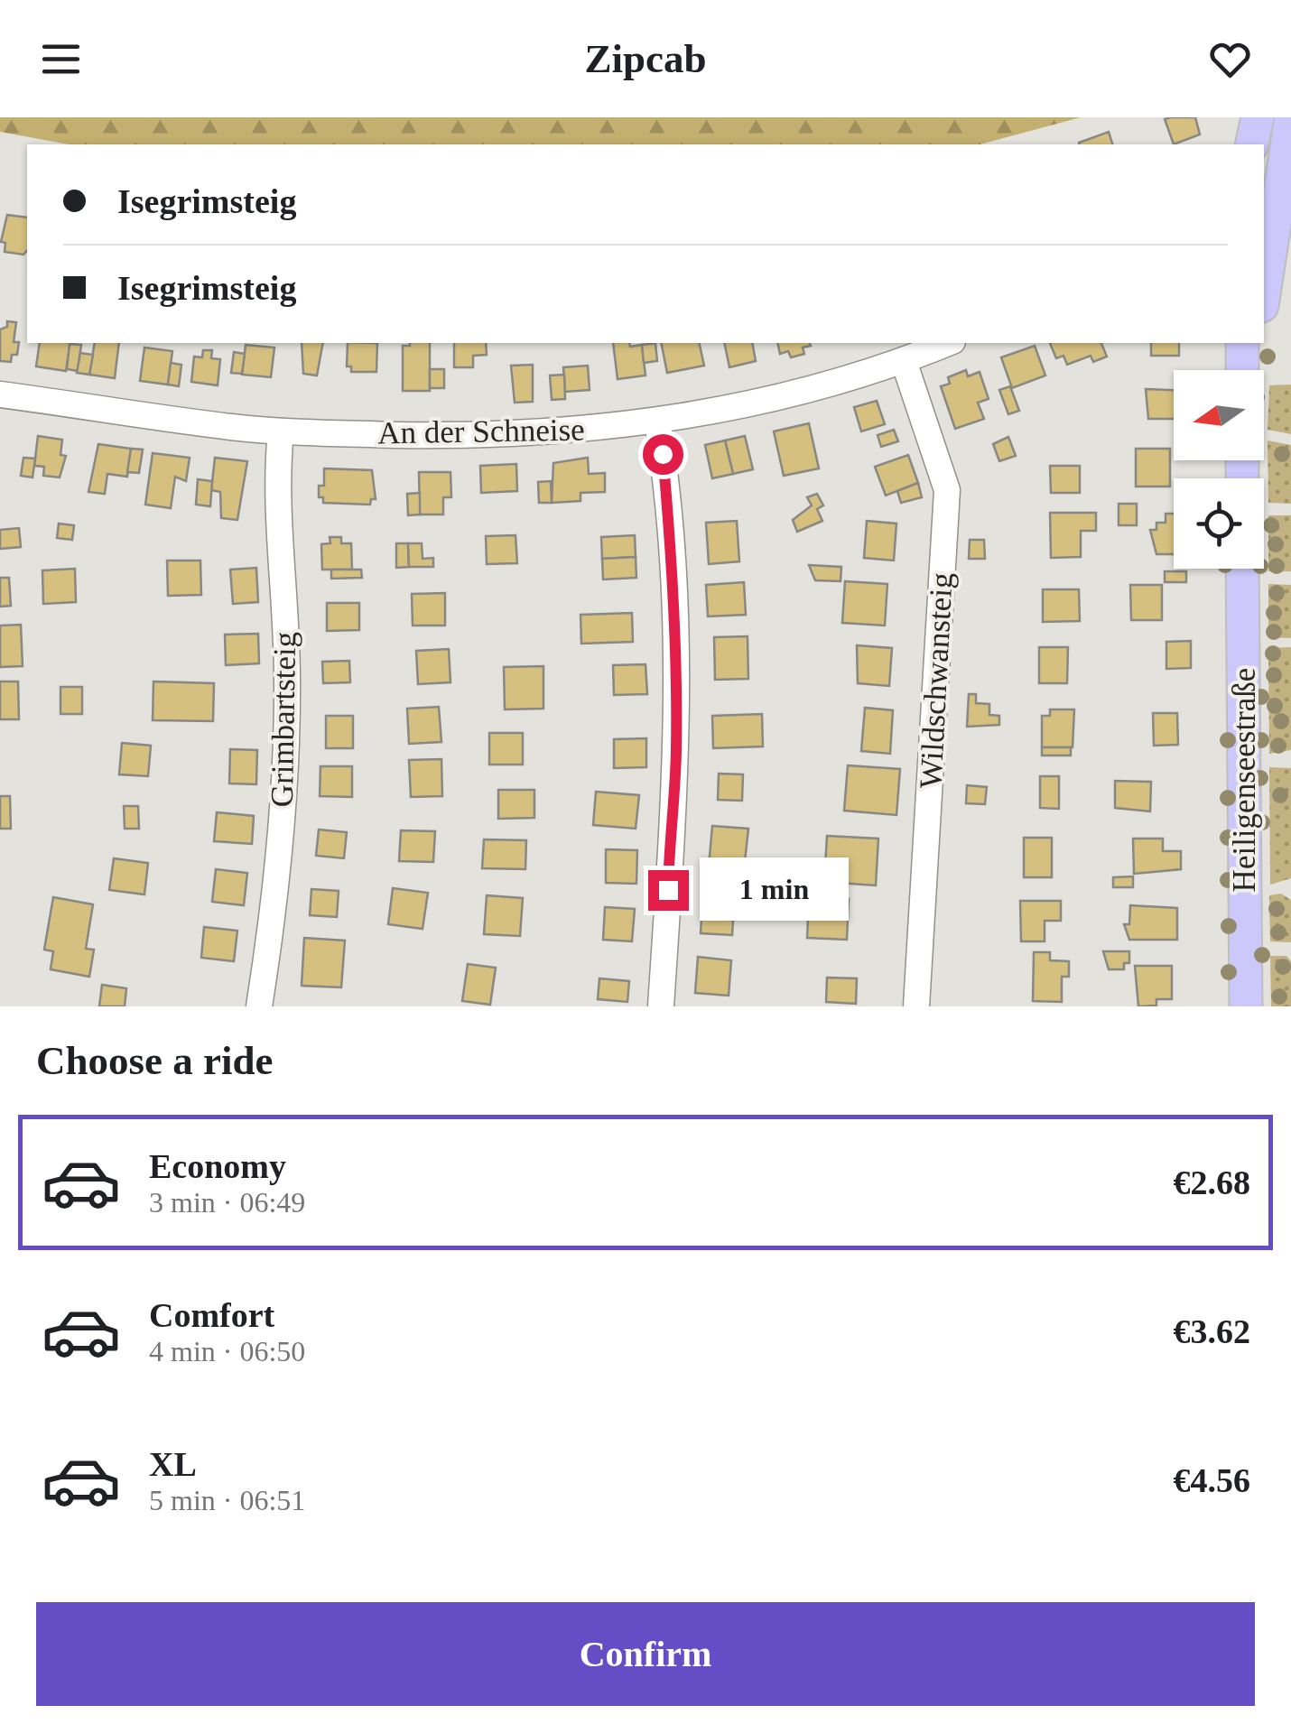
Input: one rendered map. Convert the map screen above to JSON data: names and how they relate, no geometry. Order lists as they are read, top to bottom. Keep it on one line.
{"streets":{"main road":["Heiligenseestraße"],"street":["An der Schneise","Wildschwansteig","Grimbartsteig"]},"crossings":[["An der Schneise","Wildschwansteig"],["An der Schneise","Grimbartsteig"]],"north":"left","page":{"header":"Zipcab","banner":["Isegrimsteig","Isegrimsteig"],"bubble":"1 min","heading":"Choose a ride","list":[{"name":"Economy","note":"3 min · 06:49","value":"€2.68"},{"name":"Comfort","note":"4 min · 06:50","value":"€3.62"},{"name":"XL","note":"5 min · 06:51","value":"€4.56"}],"buttons":"Confirm"}}
